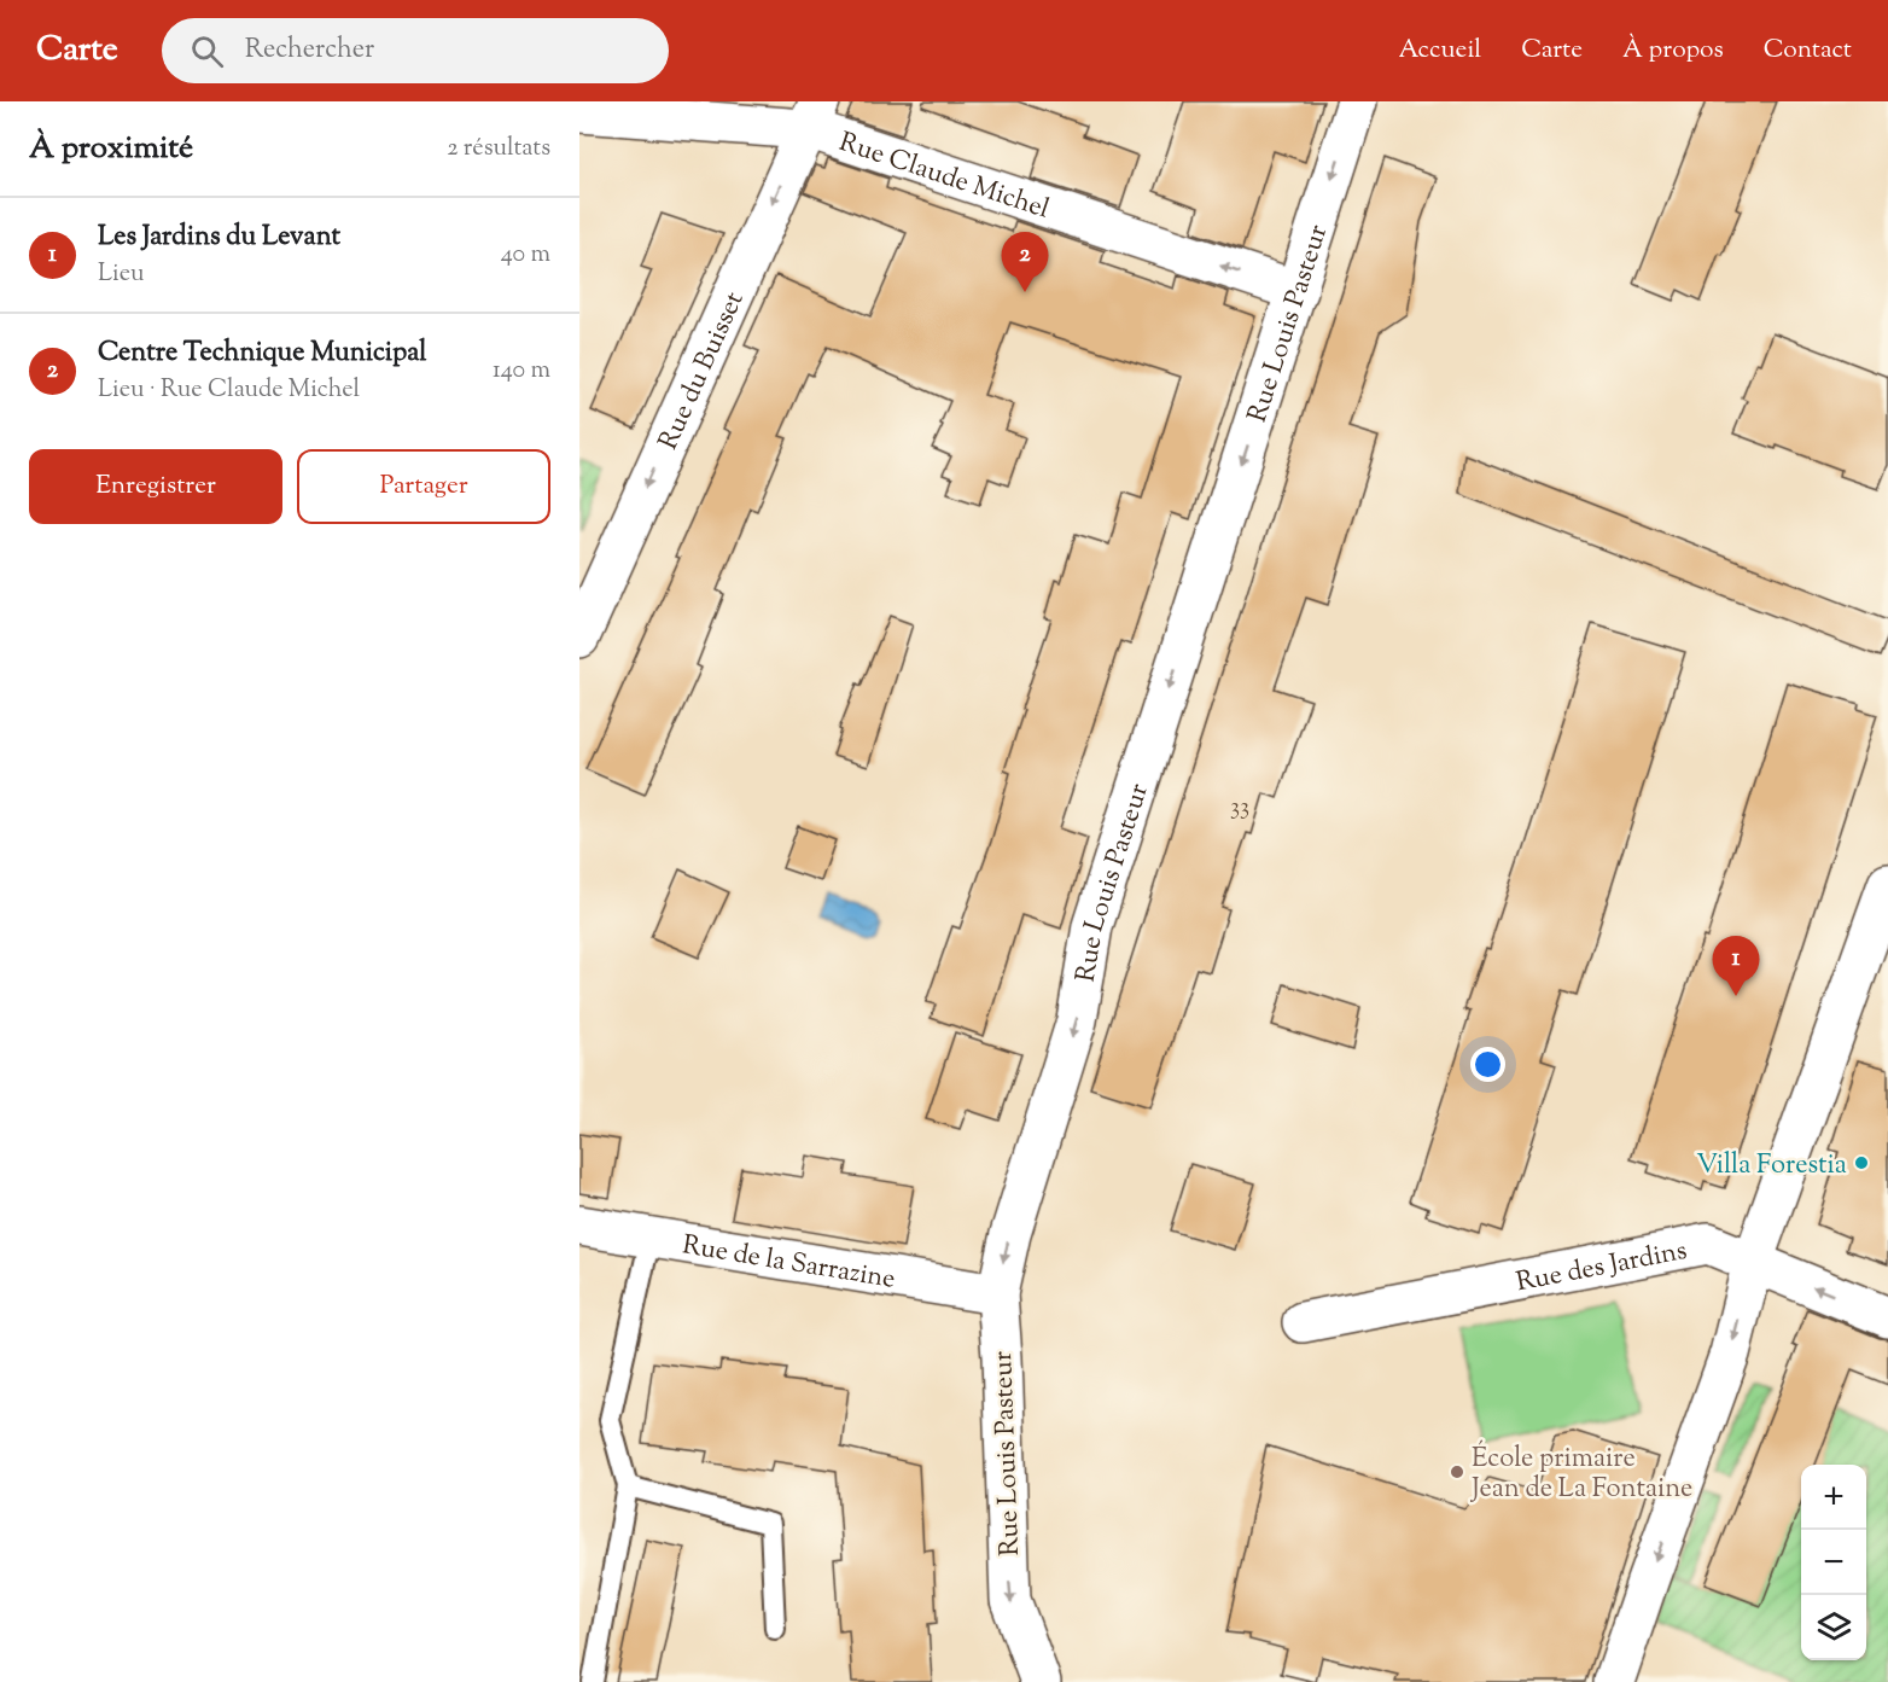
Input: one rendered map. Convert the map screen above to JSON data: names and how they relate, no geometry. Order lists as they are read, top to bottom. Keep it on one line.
{"streets":{"street":["Rue Claude Michel","Rue Louis Pasteur","Rue du Buisset","Rue de la Sarrazine","Rue des Jardins"]},"crossings":[["Rue Claude Michel","Rue Louis Pasteur"],["Rue Claude Michel","Rue du Buisset"],["Rue Louis Pasteur","Rue de la Sarrazine"]],"one_way":["Rue Claude Michel","Rue Louis Pasteur","Rue du Buisset"],"places":["Villa Forestia","École primaire Jean de La Fontaine"],"house_numbers":["33"],"page":{"header":"Carte","search":"Rechercher","nav":["Accueil","Carte","À propos","Contact"],"heading":["À proximité","2 résultats"],"list":[{"mark":"1","name":"Les Jardins du Levant","note":"Lieu","value":"40 m"},{"mark":"2","name":"Centre Technique Municipal","note":"Lieu · Rue Claude Michel","value":"140 m"}],"pins":["2","1"],"buttons":["Enregistrer","Partager"],"map_buttons":["+","−"]}}
